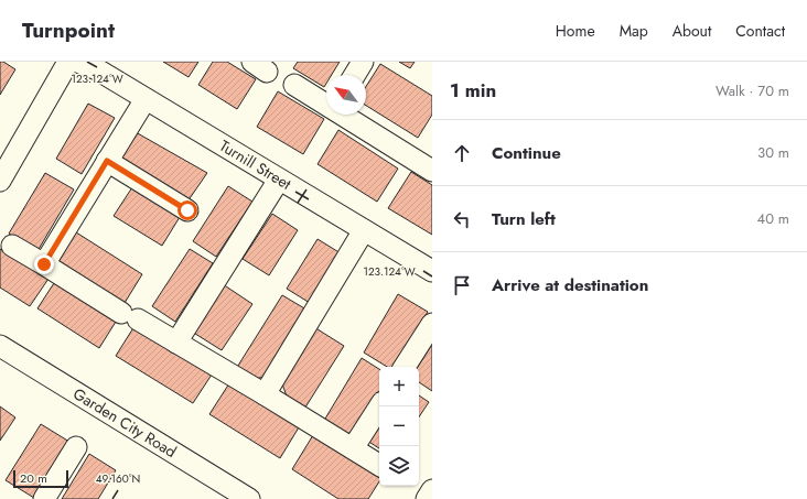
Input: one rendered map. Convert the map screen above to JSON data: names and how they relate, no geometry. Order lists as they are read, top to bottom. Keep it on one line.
{"streets":{"street":["Turnill Street","Garden City Road"]},"scale_bar":"20 m","north":"top left","page":{"header":"Turnpoint","nav":["Home","Map","About","Contact"],"heading":["1 min","Walk · 70 m"],"list":[["Continue","30 m"],["Turn left","40 m"],"Arrive at destination"],"map_buttons":["+","−"],"scale":"20 m"},"coordinates":["123.124°W","49.160°N"]}
